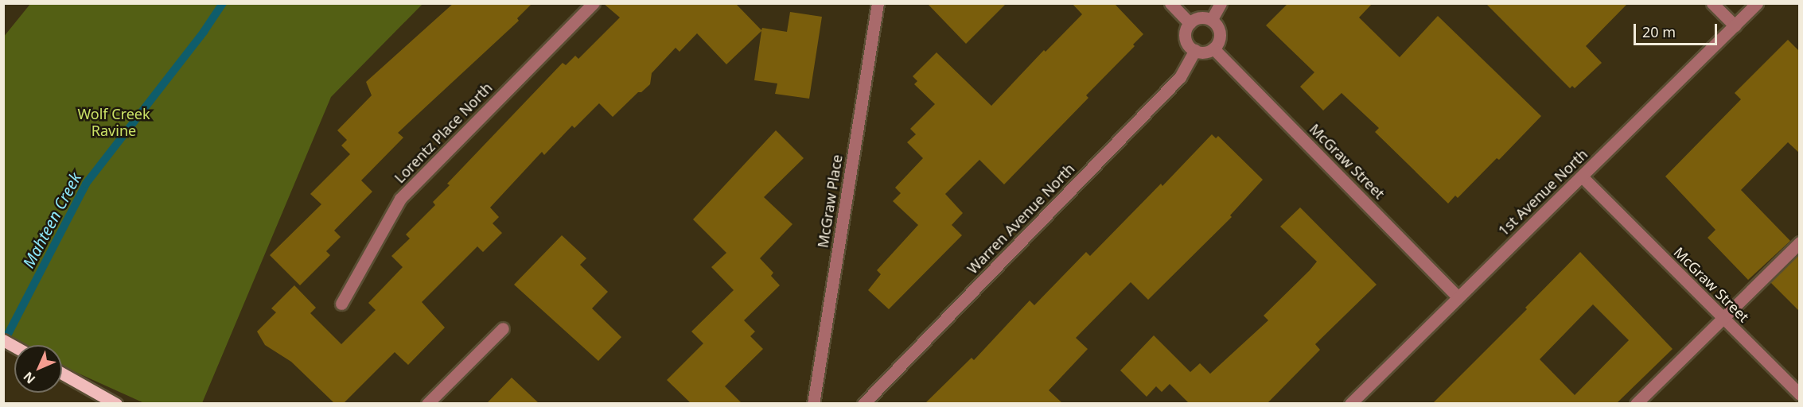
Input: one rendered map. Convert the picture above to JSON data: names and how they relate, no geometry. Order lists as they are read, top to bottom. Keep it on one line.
{"streets":{"street":["Lorentz Place North","McGraw Street","1st Avenue North","McGraw Place","Warren Avenue North"]},"crossings":[["McGraw Street","1st Avenue North"],["McGraw Street","Warren Avenue North"]],"water":["Mahteen Creek"],"parks":["Wolf Creek Ravine"],"scale_bar":"20 m","north":"bottom left"}
